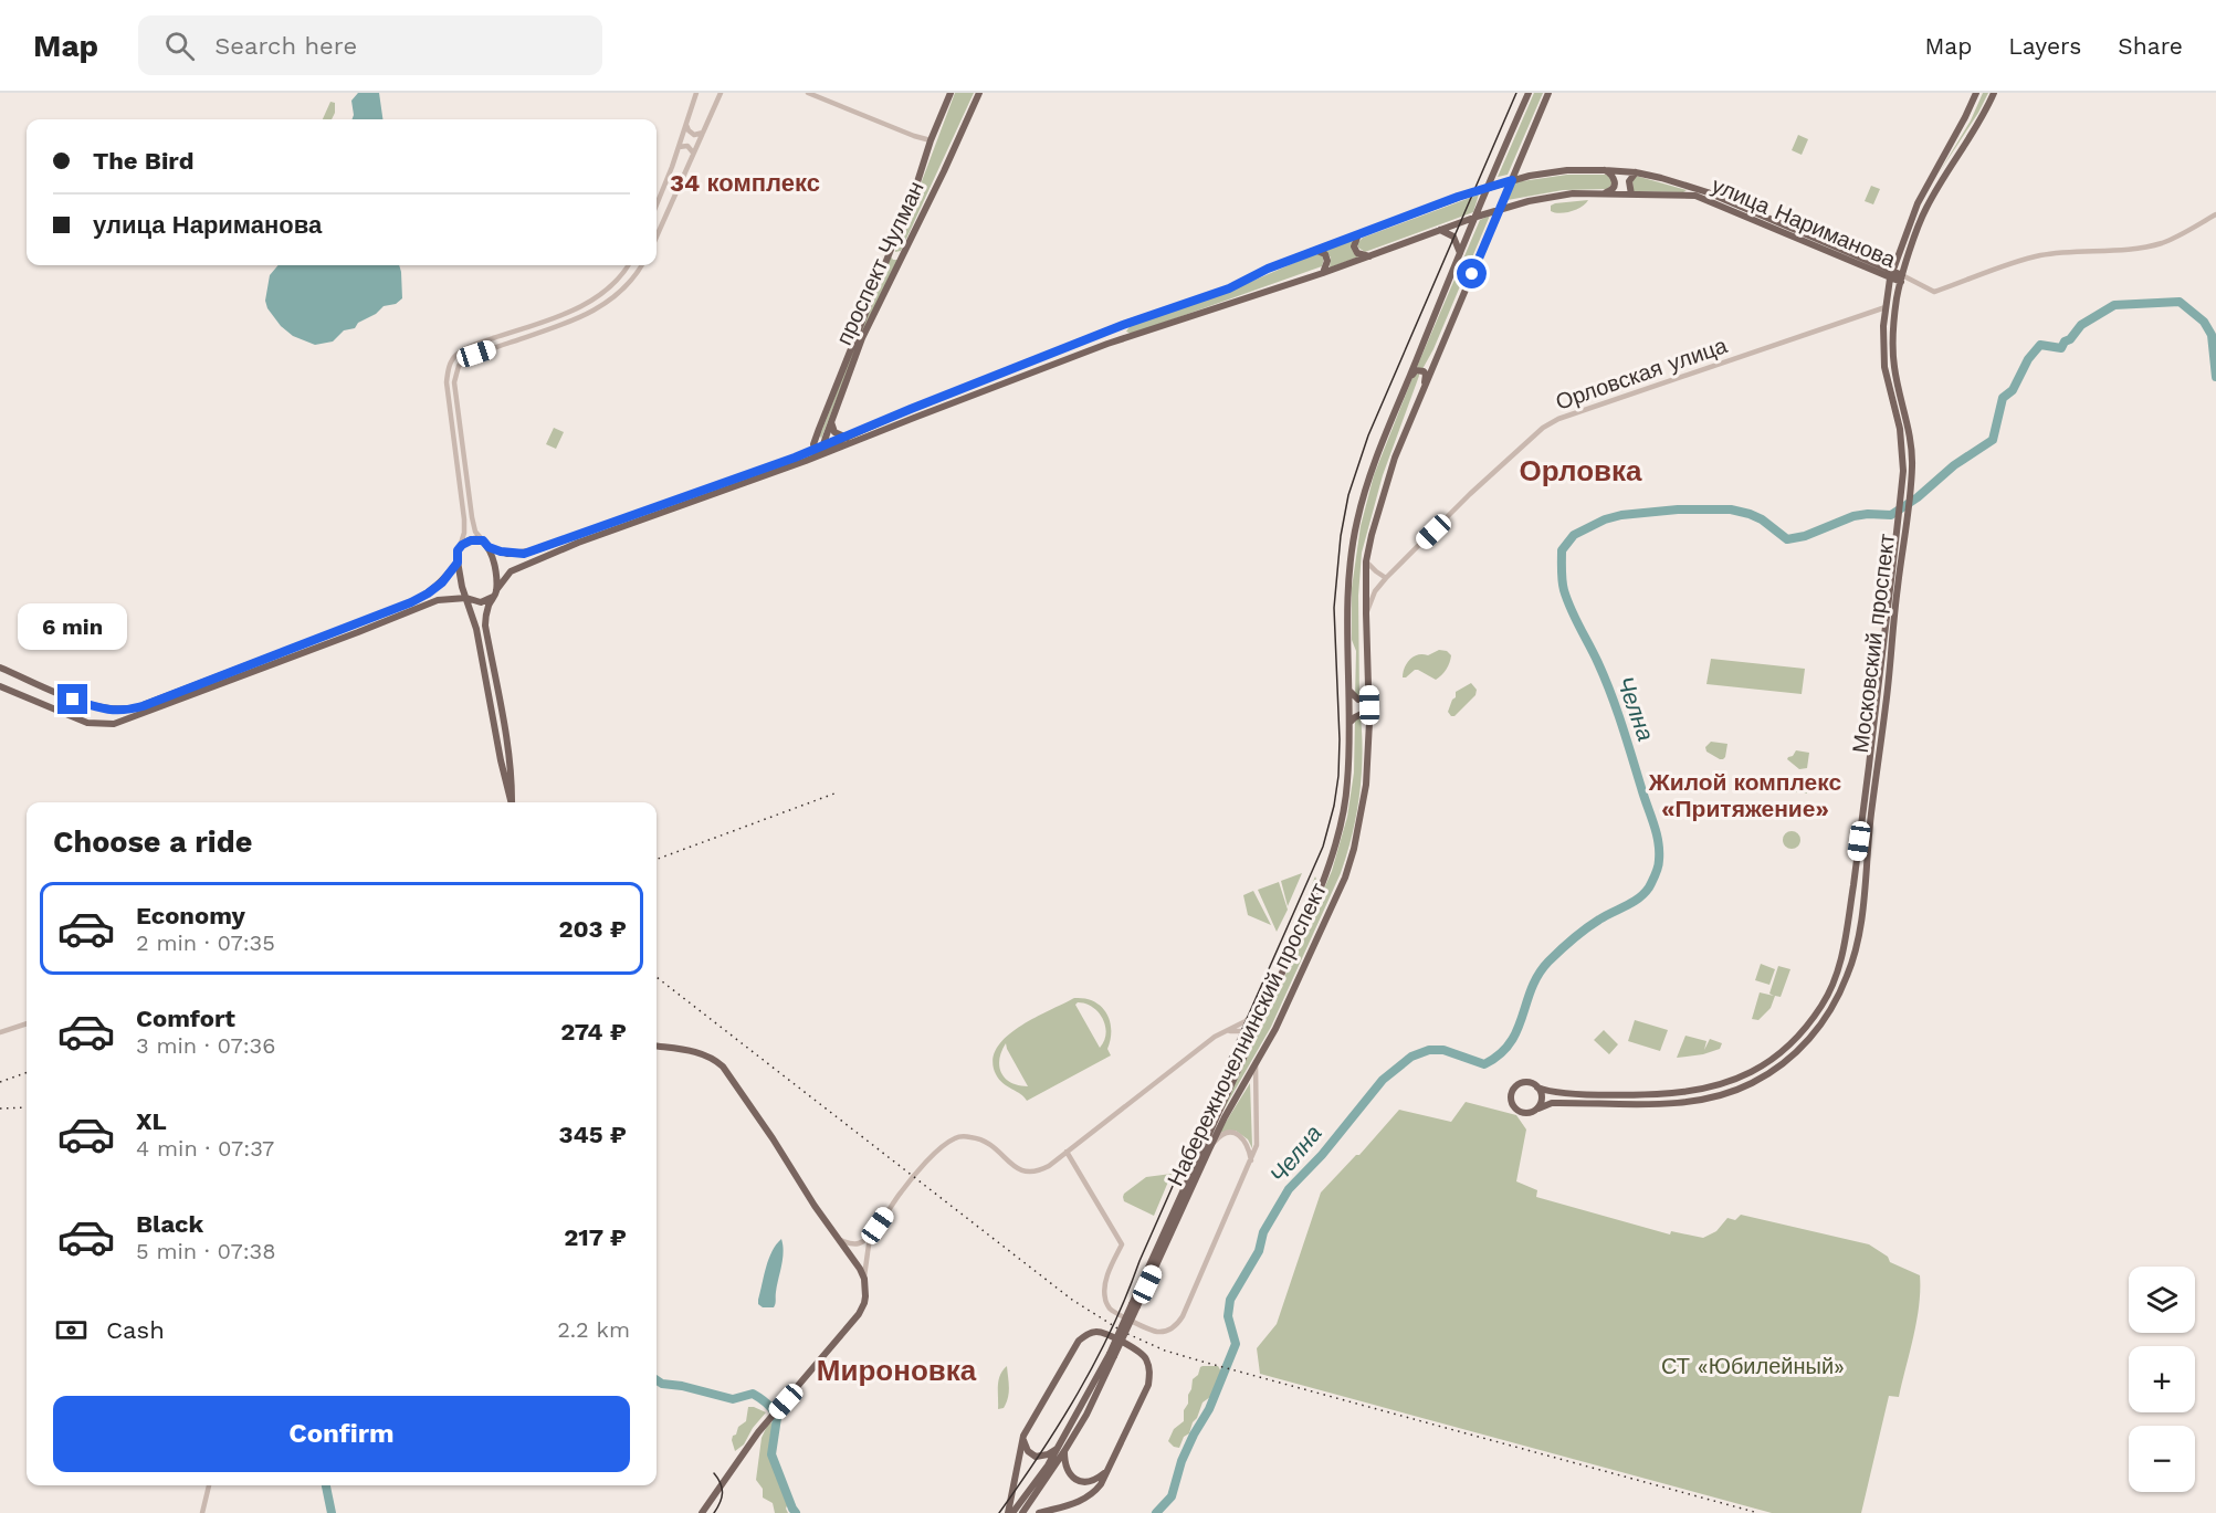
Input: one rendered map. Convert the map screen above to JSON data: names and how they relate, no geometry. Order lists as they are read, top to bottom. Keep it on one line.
{"streets":{"main road":["улица Нариманова","проспект Чулман","Московский проспект","Набережночелнинский проспект"],"street":["Орловская улица"]},"crossings":[["улица Нариманова","проспект Чулман"],["улица Нариманова","Московский проспект"],["улица Нариманова","Набережночелнинский проспект"],["Орловская улица","Московский проспект"],["Орловская улица","Набережночелнинский проспект"]],"districts":["34 комплекс","Орловка","Жилой комплекс «Притяжение»","Мироновка"],"water":["Челна"],"parks":["СТ «Юбилейный»"],"page":{"header":"Map","search":"Search here","nav":["Map","Layers","Share"],"banner":["The Bird","улица Нариманова"],"bubble":"6 min","heading":"Choose a ride","list":[{"name":"Economy","note":"2 min · 07:35","value":"203 ₽"},{"name":"Comfort","note":"3 min · 07:36","value":"274 ₽"},{"name":"XL","note":"4 min · 07:37","value":"345 ₽"},{"name":"Black","note":"5 min · 07:38","value":"217 ₽"}],"map_buttons":["+","−"],"pay":["Cash","2.2 km"],"buttons":"Confirm"}}
